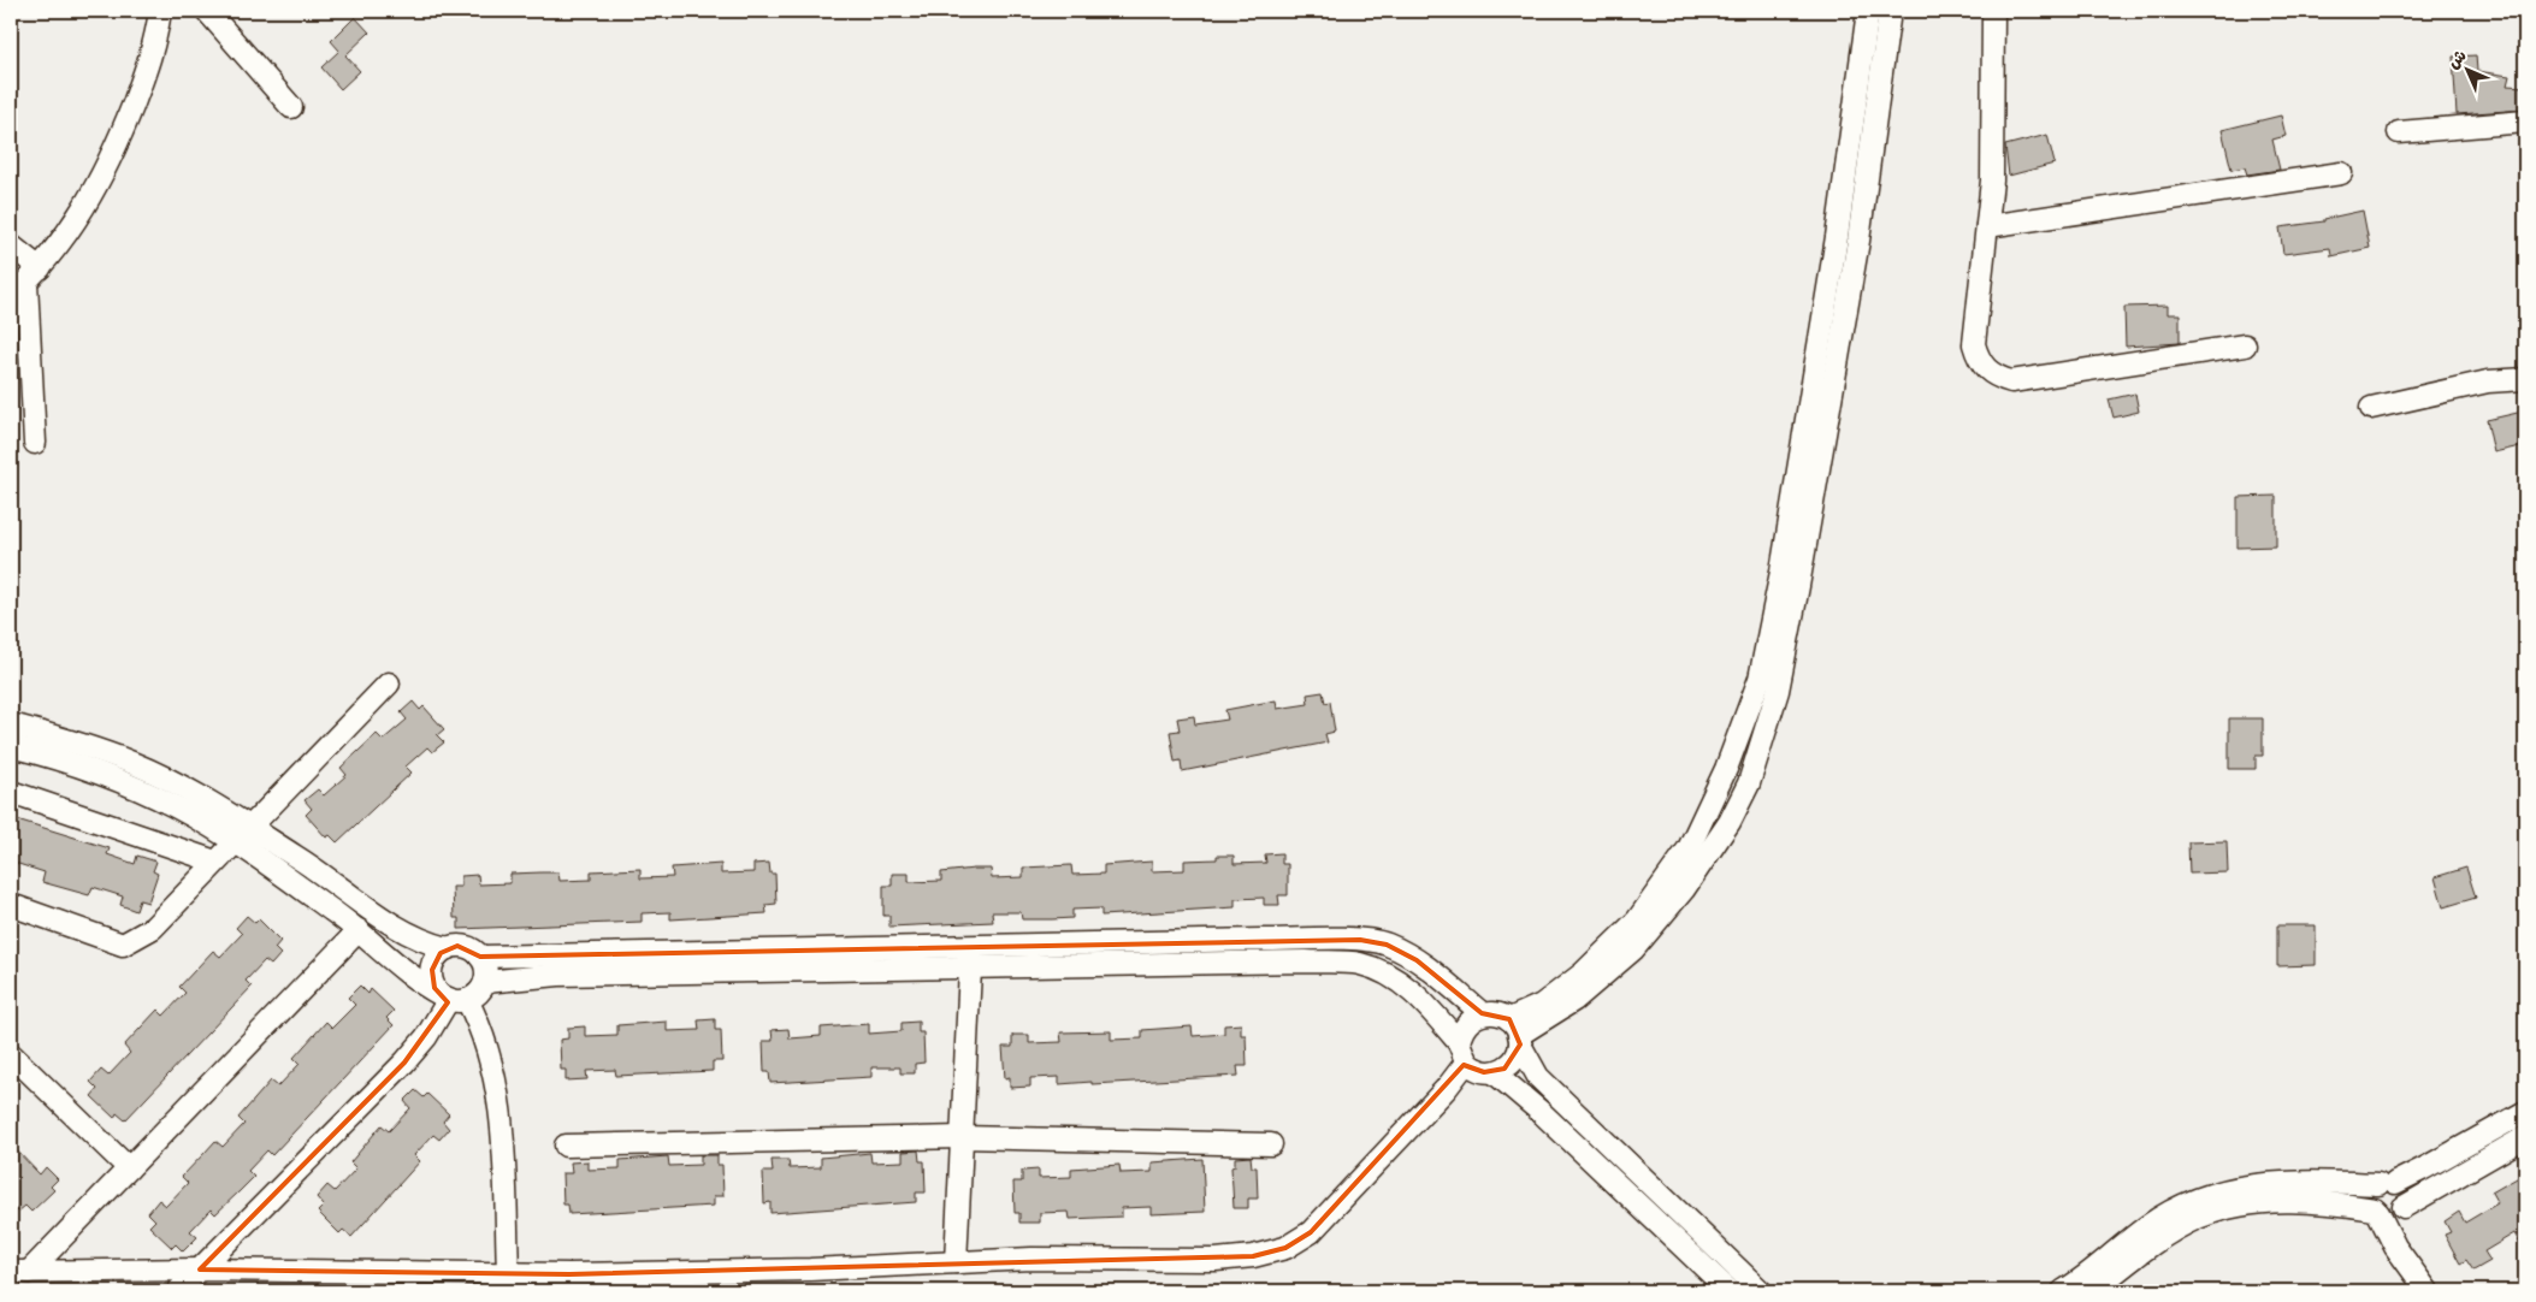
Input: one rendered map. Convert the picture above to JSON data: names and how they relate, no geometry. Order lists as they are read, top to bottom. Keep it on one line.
{"north":"top left"}
